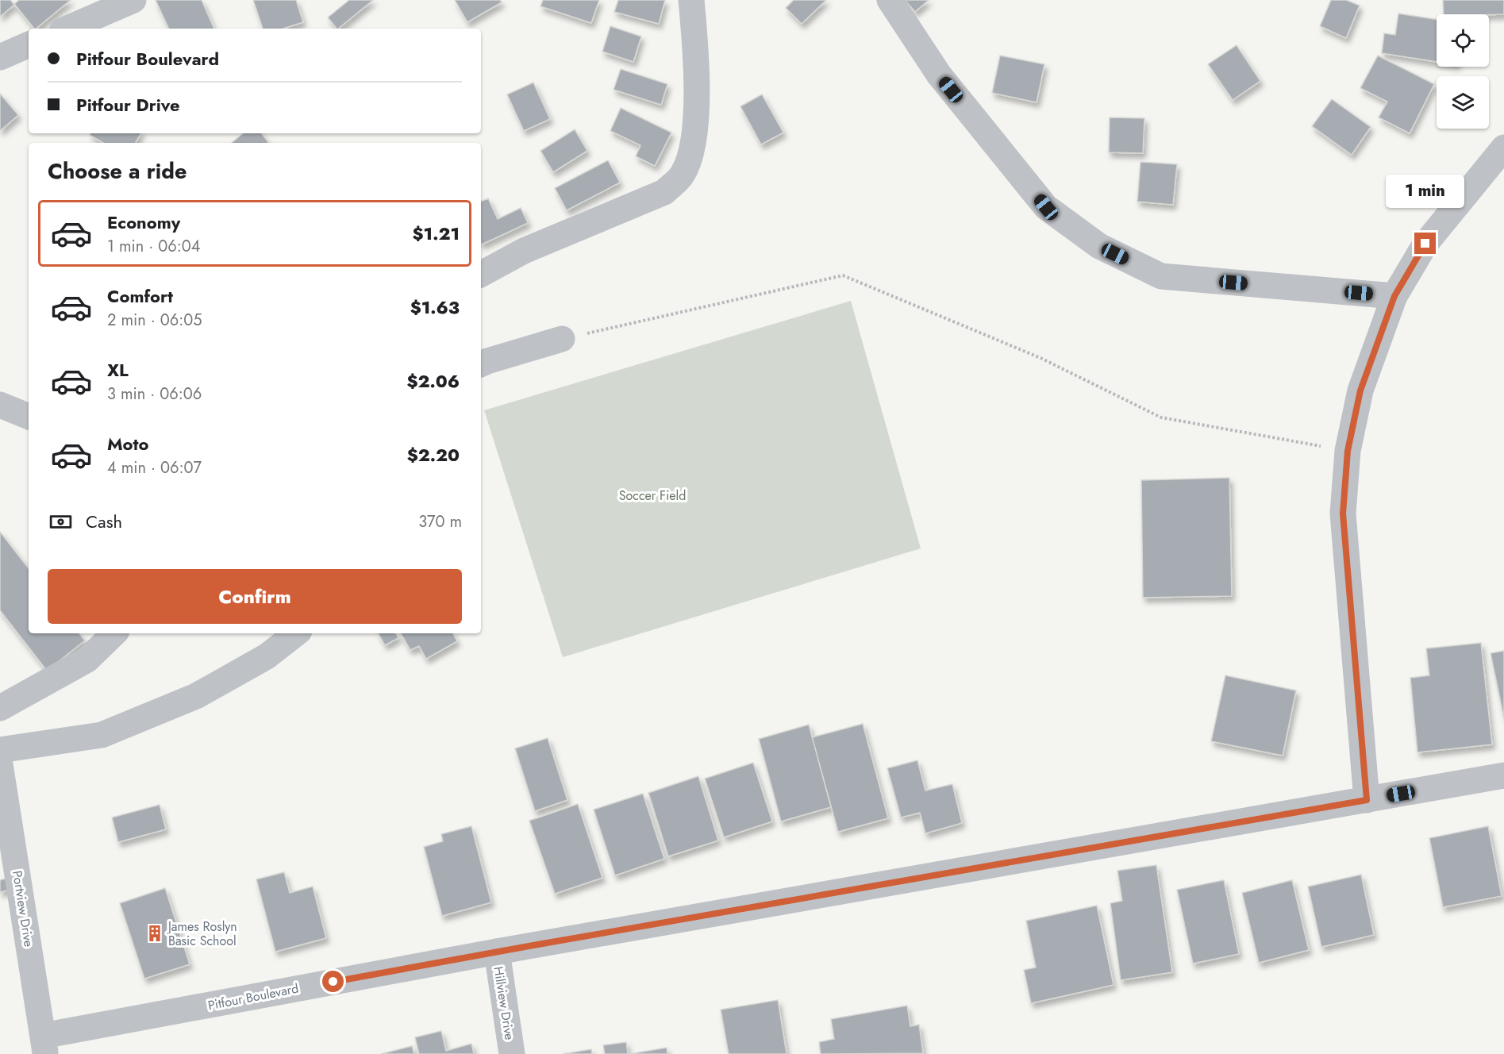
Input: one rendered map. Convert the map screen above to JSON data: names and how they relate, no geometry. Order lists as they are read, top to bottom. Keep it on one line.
{"streets":{"street":["Portview Drive","Pitfour Boulevard","Hillview Drive"]},"crossings":[["Portview Drive","Pitfour Boulevard"],["Pitfour Boulevard","Hillview Drive"]],"parks":["Soccer Field"],"places":{"building":["James Roslyn Basic School"]},"page":{"banner":["Pitfour Boulevard","Pitfour Drive"],"heading":"Choose a ride","bubble":"1 min","list":[{"name":"Economy","note":"1 min · 06:04","value":"$1.21"},{"name":"Comfort","note":"2 min · 06:05","value":"$1.63"},{"name":"XL","note":"3 min · 06:06","value":"$2.06"},{"name":"Moto","note":"4 min · 06:07","value":"$2.20"}],"pay":["Cash","370 m"],"buttons":"Confirm"}}
